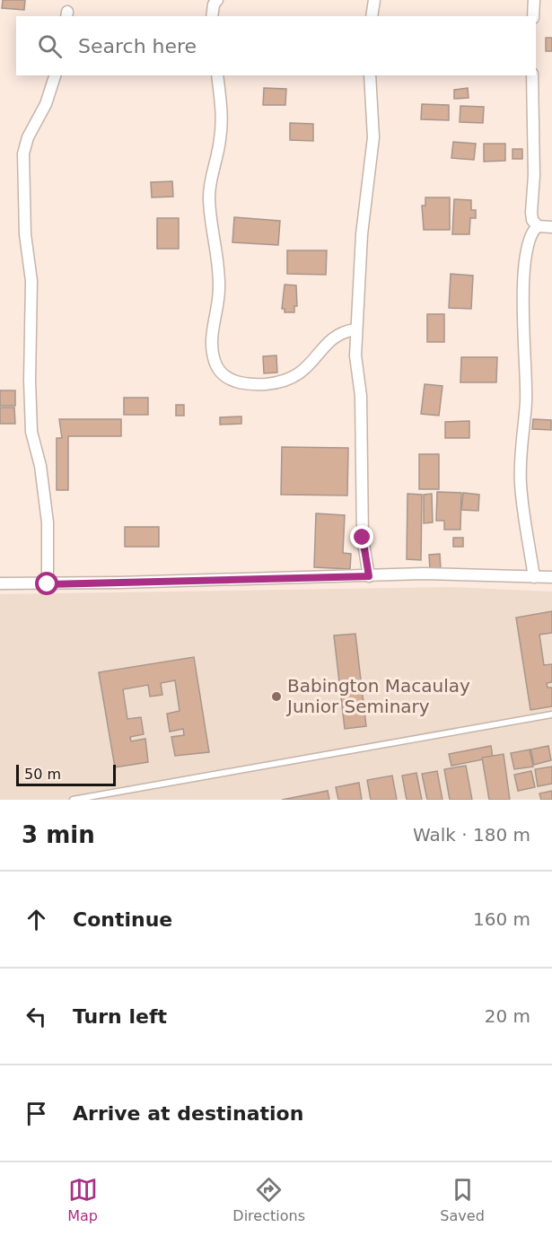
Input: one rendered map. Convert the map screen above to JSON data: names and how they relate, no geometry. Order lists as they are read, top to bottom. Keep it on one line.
{"places":["Babington Macaulay Junior Seminary"],"scale_bar":"50 m","page":{"search":"Search here","scale":"50 m","heading":["3 min","Walk · 180 m"],"list":[["Continue","160 m"],["Turn left","20 m"],"Arrive at destination"],"nav":["Map","Directions","Saved"]}}
